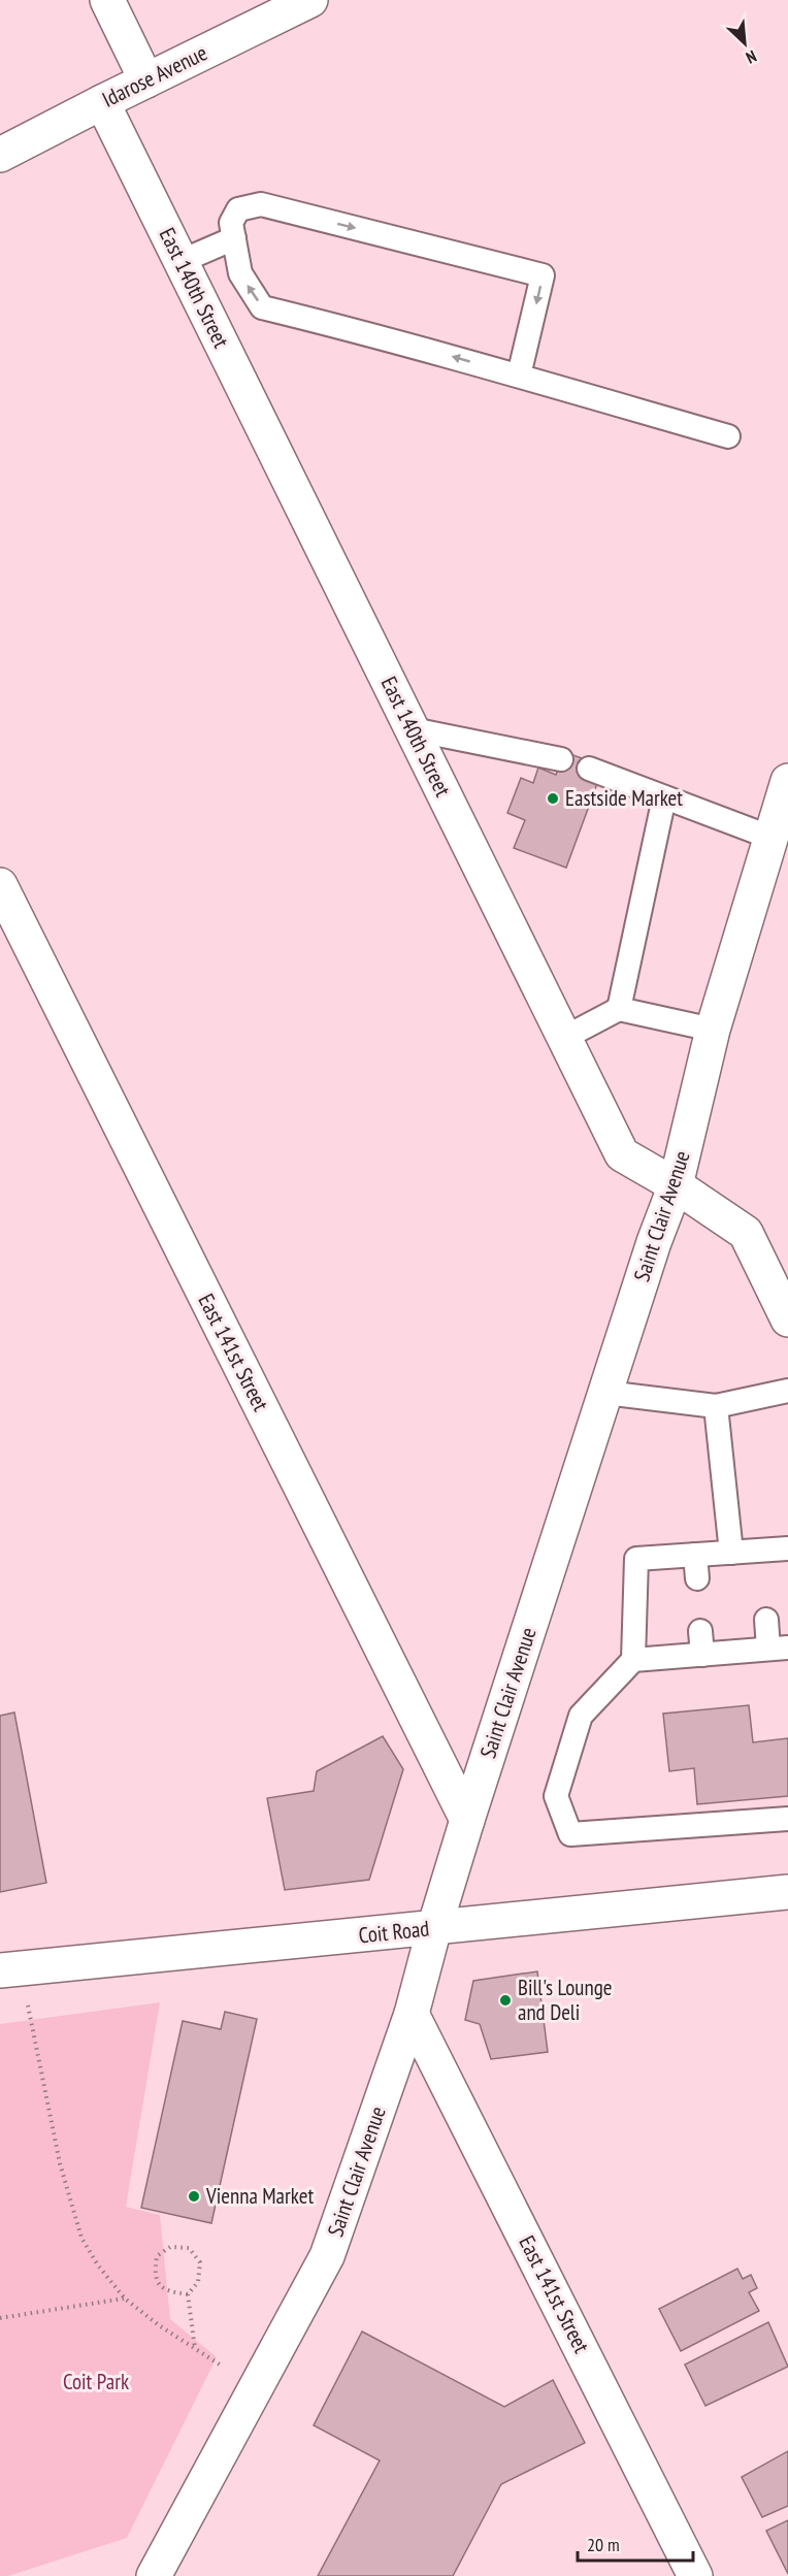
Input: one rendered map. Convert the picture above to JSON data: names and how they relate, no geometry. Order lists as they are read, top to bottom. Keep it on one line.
{"streets":{"street":["Idarose Avenue","East 140th Street","Saint Clair Avenue","East 141st Street","Coit Road"]},"crossings":[["Idarose Avenue","East 140th Street"],["East 140th Street","Saint Clair Avenue"],["Saint Clair Avenue","East 141st Street"],["Saint Clair Avenue","Coit Road"]],"parks":["Coit Park"],"places":["Eastside Market","Bill's Lounge and Deli","Vienna Market"],"scale_bar":"20 m","north":"bottom right"}
